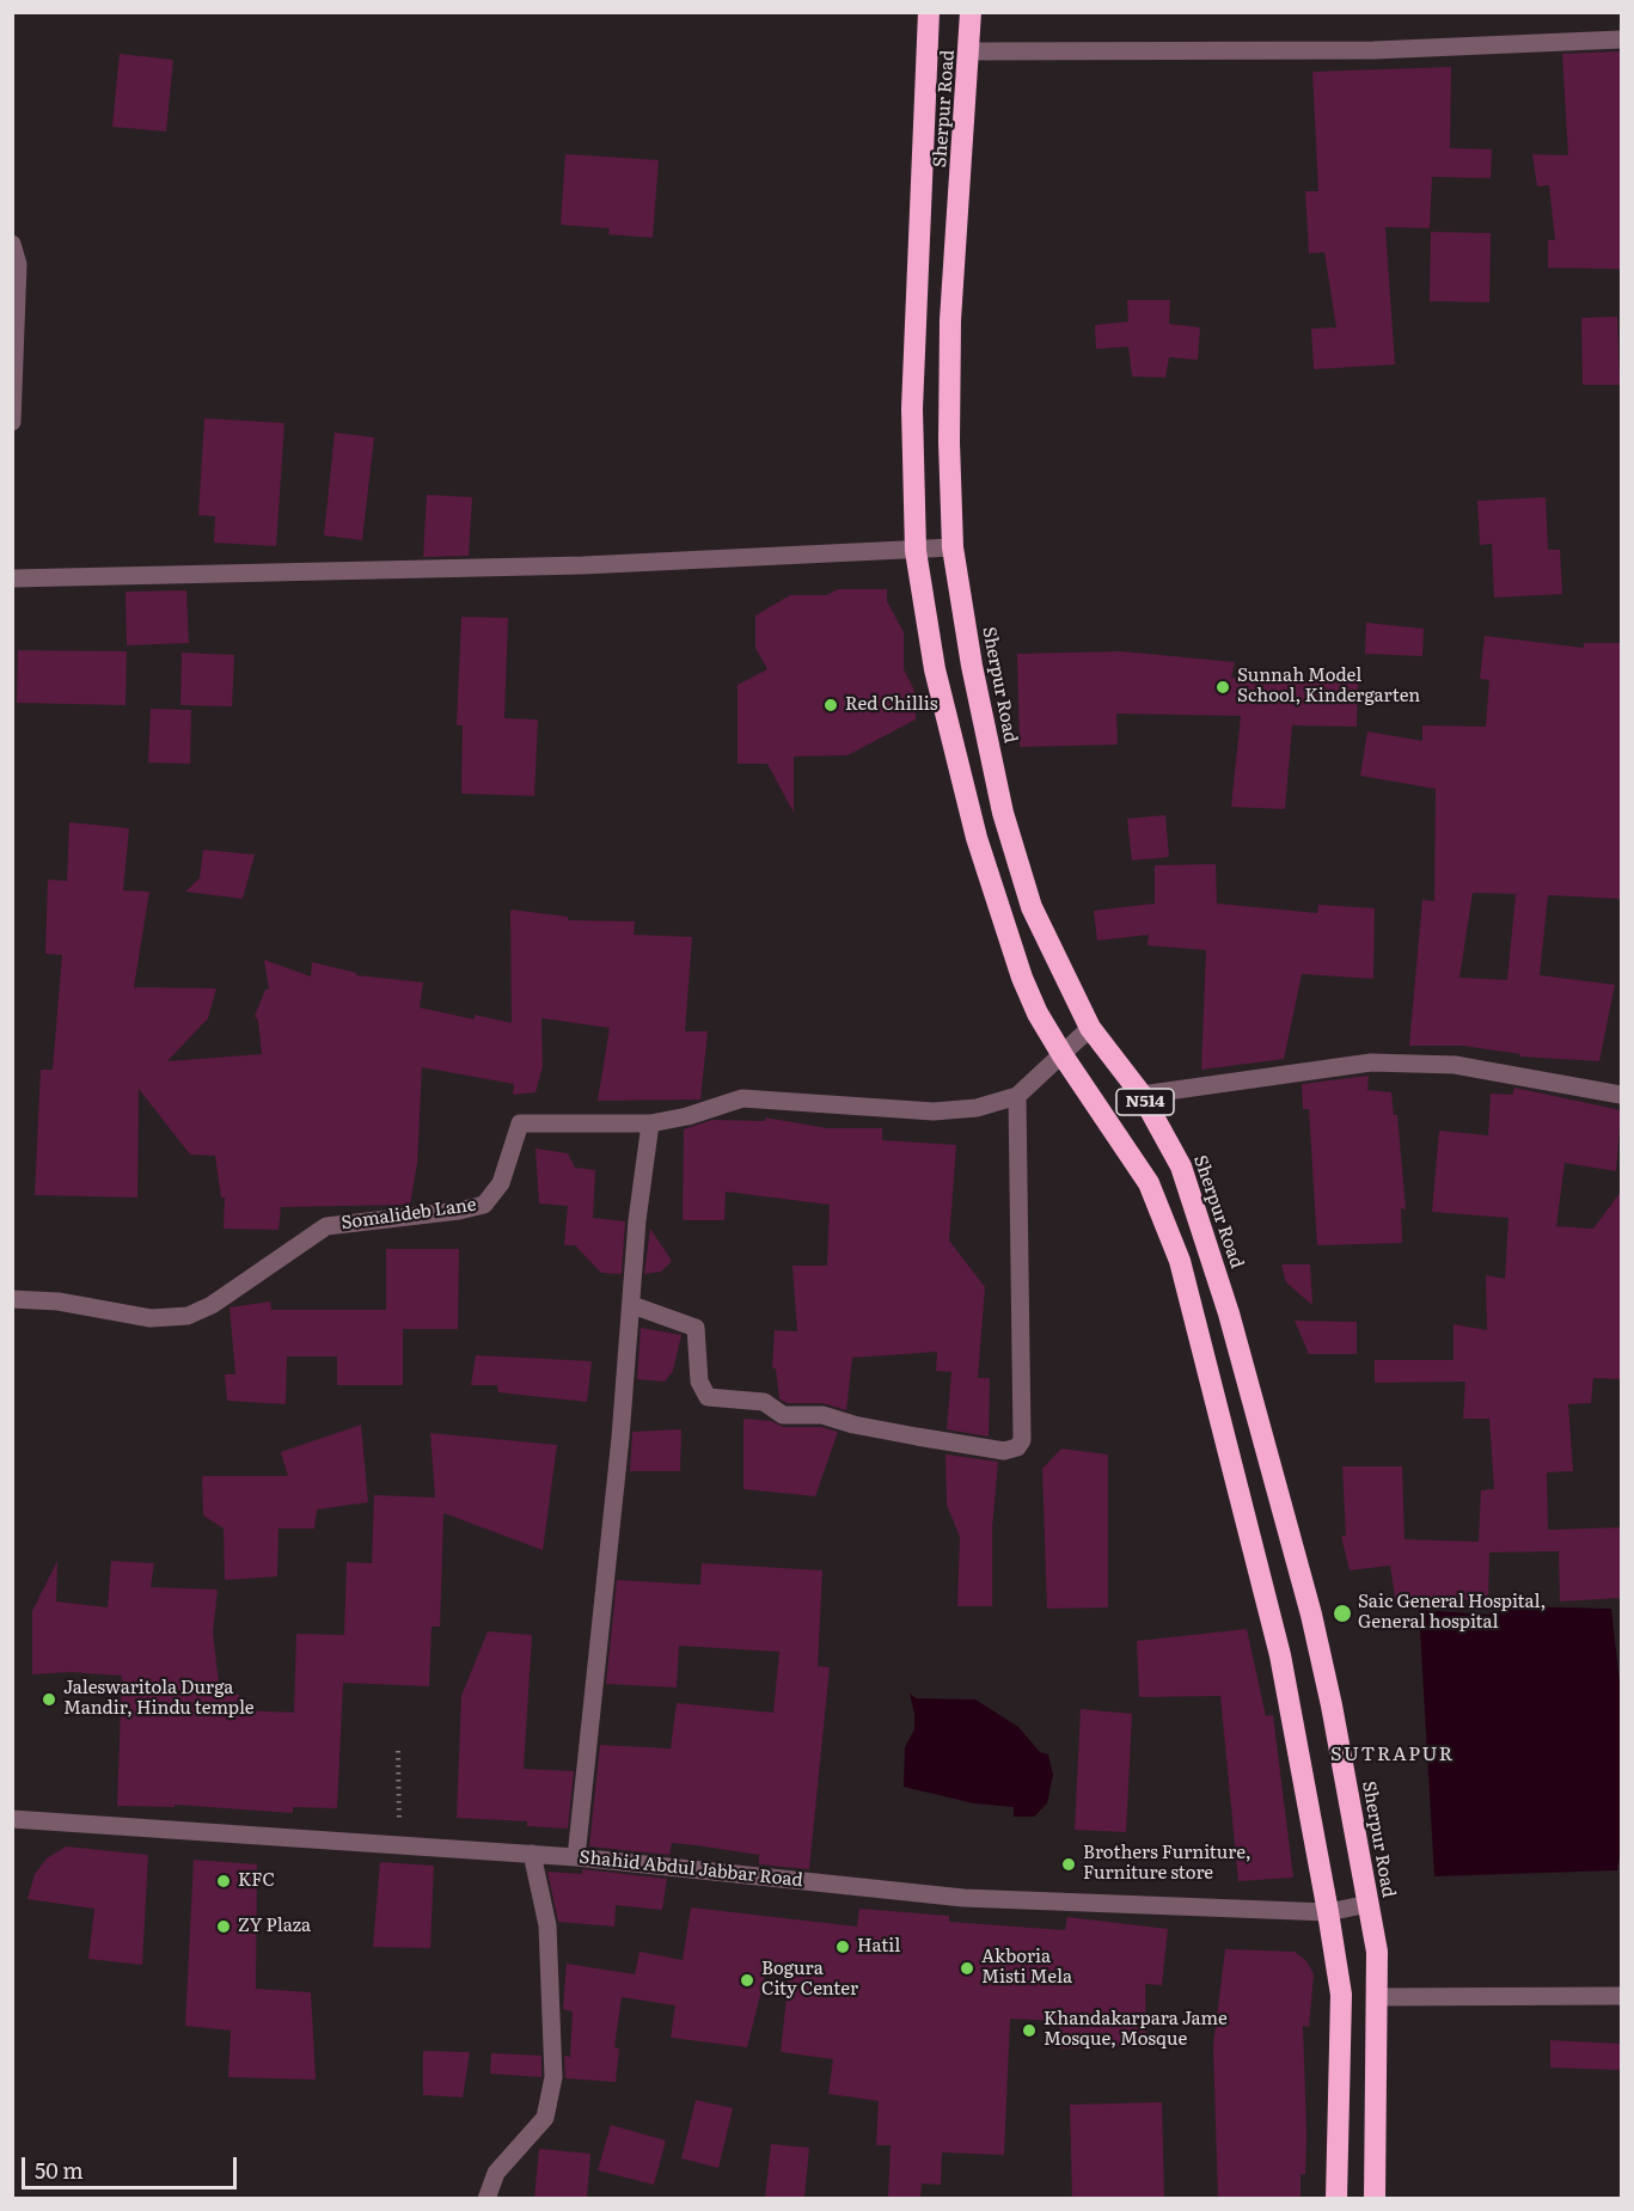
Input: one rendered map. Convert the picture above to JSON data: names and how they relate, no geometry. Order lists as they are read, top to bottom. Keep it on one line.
{"streets":{"highway":["Sherpur Road","N514"],"street":["Somalideb Lane","Shahid Abdul Jabbar Road"]},"crossings":[["Sherpur Road","Somalideb Lane"],["Sherpur Road","Shahid Abdul Jabbar Road"]],"districts":["SUTRAPUR"],"places":["Sunnah Model School, Kindergarten","Red Chillis","Saic General Hospital, General hospital","Jaleswaritola Durga Mandir, Hindu temple","Brothers Furniture, Furniture store","KFC","ZY Plaza","Hatil","Akboria Misti Mela","Bogura City Center","Khandakarpara Jame Mosque, Mosque"],"scale_bar":"50 m"}
